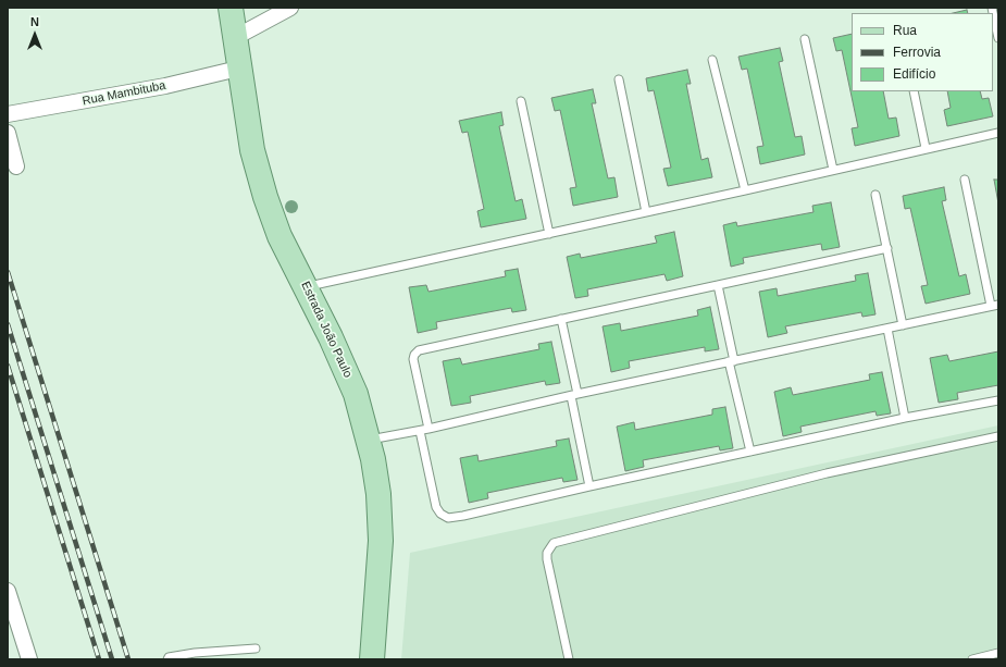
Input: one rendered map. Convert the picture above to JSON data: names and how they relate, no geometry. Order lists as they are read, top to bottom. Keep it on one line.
{"streets":{"main road":["Estrada João Paulo"],"street":["Rua Mambituba"]},"crossings":[["Rua Mambituba","Estrada João Paulo"]],"legend":["Rua","Ferrovia","Edifício"],"north":"top"}
